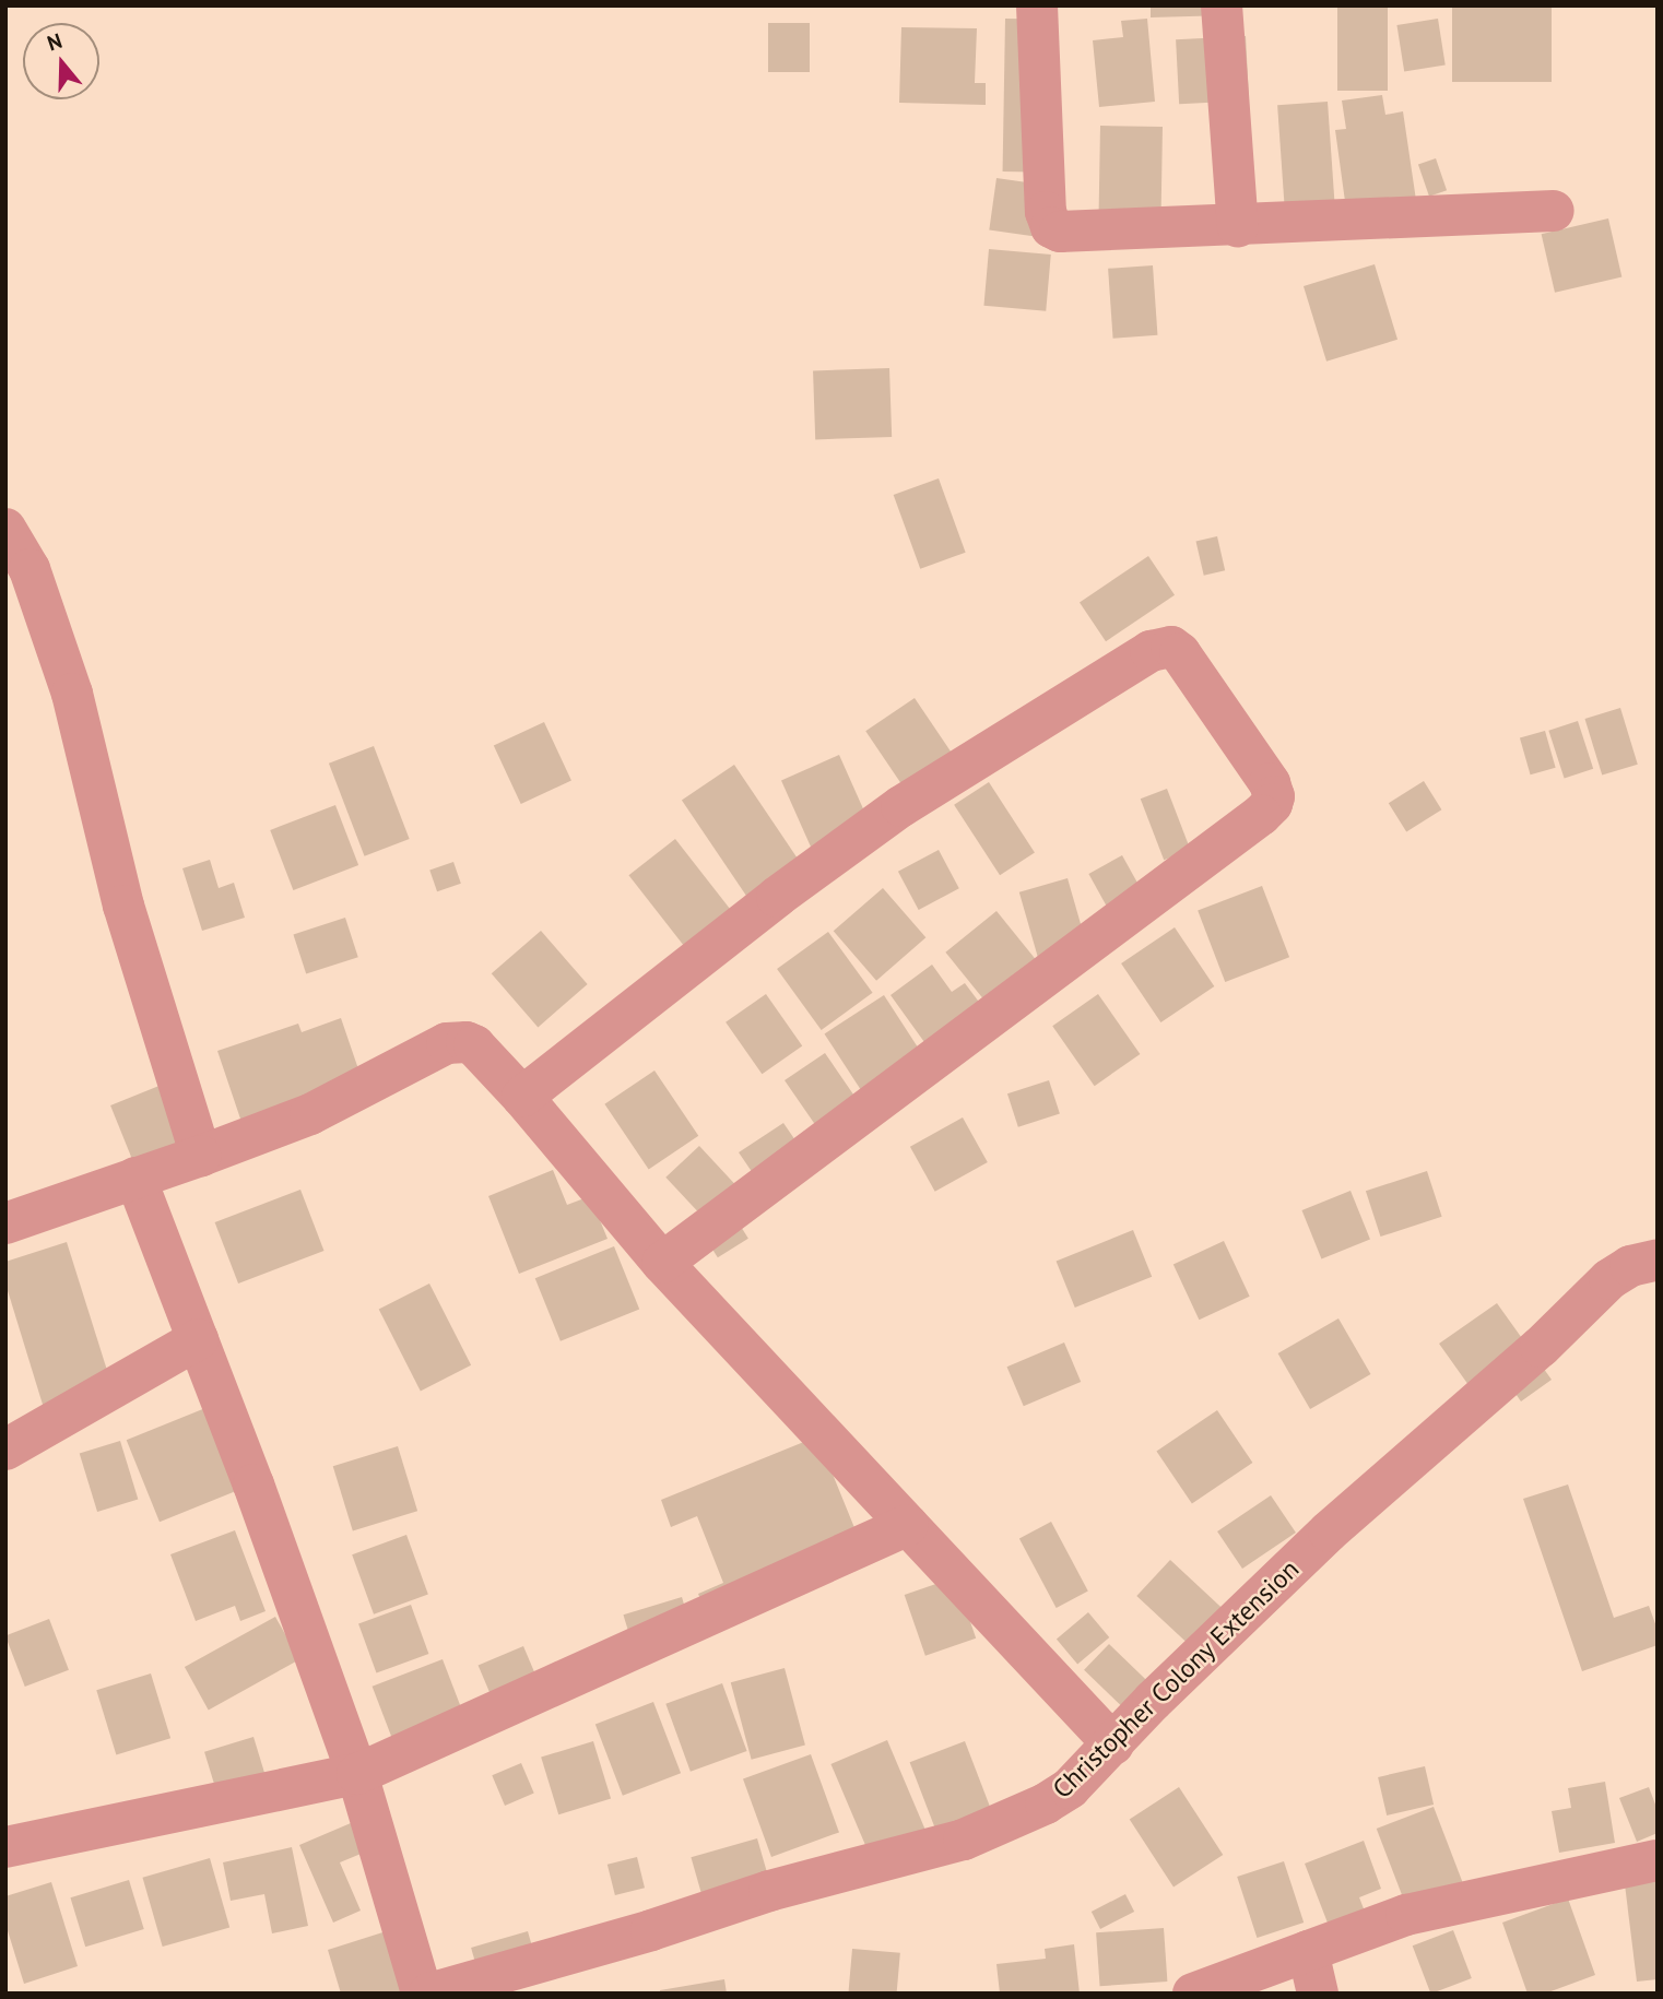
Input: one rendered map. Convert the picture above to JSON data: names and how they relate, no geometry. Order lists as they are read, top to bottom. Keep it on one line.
{"streets":{"street":["Christopher Colony Extension"]},"north":"top"}
